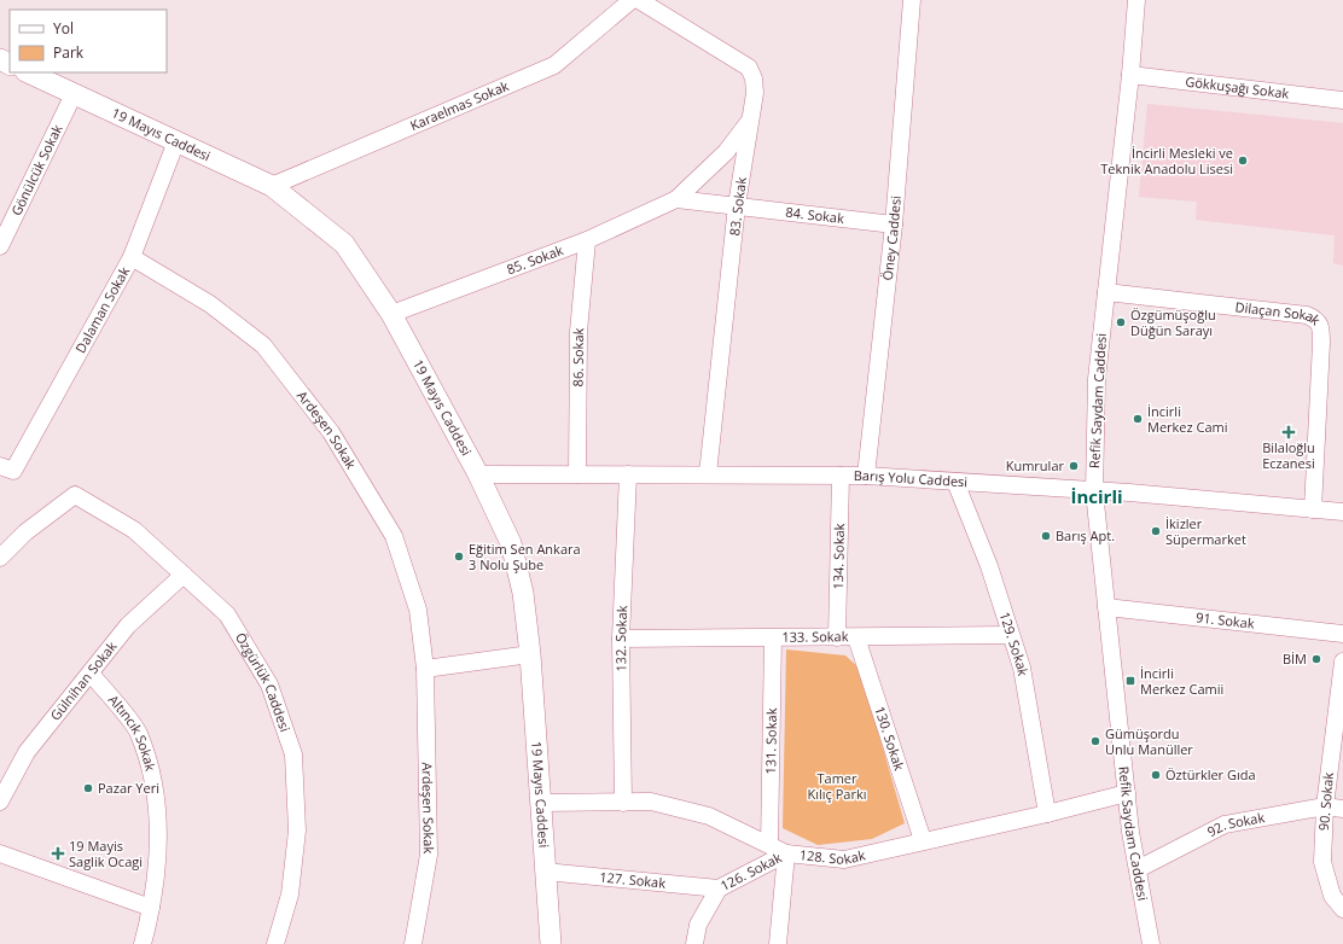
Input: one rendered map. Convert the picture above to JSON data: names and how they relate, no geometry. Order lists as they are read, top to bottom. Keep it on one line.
{"streets":{"main road":["19 Mayıs Caddesi"],"street":["Gökkuşağı Sokak","Karaelmas Sokak","Gönülcük Sokak","83. Sokak","84. Sokak","Öney Caddesi","85. Sokak","Dalaman Sokak","Dilaçan Sokak","86. Sokak","Refik Saydam Caddesi","Ardeşen Sokak","Barış Yolu Caddesi","134. Sokak","91. Sokak","133. Sokak","132. Sokak","129. Sokak","Gülnihan Sokak","Özgürlük Caddesi","Altıncık Sokak","130. Sokak","131. Sokak","90. Sokak","92. Sokak","128. Sokak","126. Sokak","127. Sokak"]},"crossings":[["Gökkuşağı Sokak","Refik Saydam Caddesi"],["Karaelmas Sokak","19 Mayıs Caddesi"],["19 Mayıs Caddesi","Gönülcük Sokak"],["19 Mayıs Caddesi","85. Sokak"],["19 Mayıs Caddesi","Dalaman Sokak"],["19 Mayıs Caddesi","Barış Yolu Caddesi"],["19 Mayıs Caddesi","128. Sokak"],["19 Mayıs Caddesi","127. Sokak"],["83. Sokak","84. Sokak"],["83. Sokak","85. Sokak"],["83. Sokak","Barış Yolu Caddesi"],["84. Sokak","Öney Caddesi"],["84. Sokak","85. Sokak"],["Öney Caddesi","Barış Yolu Caddesi"],["85. Sokak","86. Sokak"],["Dalaman Sokak","Ardeşen Sokak"],["Dilaçan Sokak","Refik Saydam Caddesi"],["Dilaçan Sokak","Barış Yolu Caddesi"],["86. Sokak","Barış Yolu Caddesi"],["Refik Saydam Caddesi","Barış Yolu Caddesi"],["Refik Saydam Caddesi","91. Sokak"],["Refik Saydam Caddesi","92. Sokak"],["Refik Saydam Caddesi","128. Sokak"],["Barış Yolu Caddesi","134. Sokak"],["Barış Yolu Caddesi","132. Sokak"],["Barış Yolu Caddesi","129. Sokak"],["134. Sokak","133. Sokak"],["133. Sokak","132. Sokak"],["133. Sokak","129. Sokak"],["133. Sokak","130. Sokak"],["133. Sokak","131. Sokak"],["132. Sokak","128. Sokak"],["129. Sokak","128. Sokak"],["Gülnihan Sokak","Özgürlük Caddesi"],["Gülnihan Sokak","Altıncık Sokak"],["130. Sokak","128. Sokak"],["131. Sokak","128. Sokak"],["90. Sokak","92. Sokak"],["128. Sokak","126. Sokak"],["126. Sokak","127. Sokak"]],"districts":["İncirli"],"parks":["Tamer Kılıç Parkı"],"places":{"other":["İncirli Mesleki ve Teknik Anadolu Lisesi","Özgümüşoğlu Düğün Sarayı","İncirli Merkez Cami","Kumrular","İkizler Süpermarket","Barış Apt.","Eğitim Sen Ankara 3 Nolu Şube","BİM","Gümüşordu Unlu Manüller","Öztürkler Gıda","Pazar Yeri"],"health":["Bilaloğlu Eczanesi","19 Mayis Saglik Ocagi"],"transit":["İncirli Merkez Camii"]},"legend":["Yol","Park"]}
